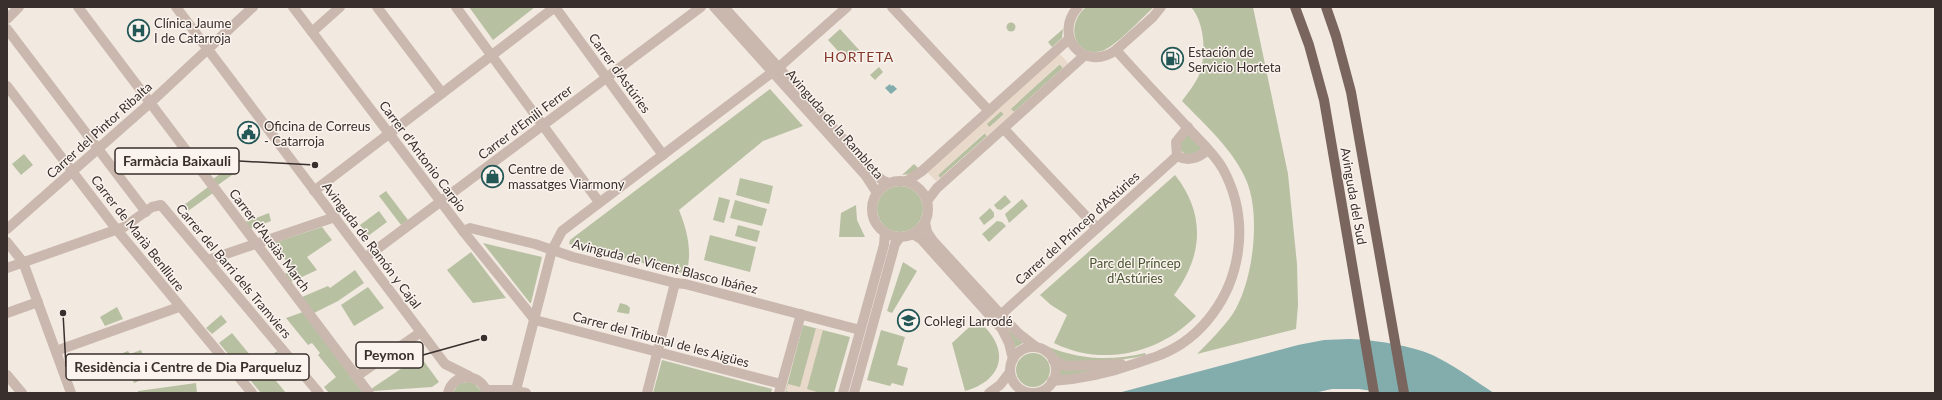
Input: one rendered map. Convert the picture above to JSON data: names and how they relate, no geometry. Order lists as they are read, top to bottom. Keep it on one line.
{"streets":{"main road":["Avinguda del Sud"],"street":["Carrer d'Astúries","Carrer d'Emili Ferrer","Avinguda de la Rambleta","Carrer del Pintor Ribalta","Carrer d'Antonio Carpio","Carrer del Príncep d'Astúries","Carrer de Marià Benlliure","Carrer d'Ausiàs March","Avinguda de Ramón y Cajal","Avinguda de Vicent Blasco Ibáñez","Carrer del Barri dels Tramviers","Carrer del Tribunal de les Aigües"]},"crossings":[["Carrer d'Astúries","Carrer d'Emili Ferrer"],["Carrer d'Emili Ferrer","Carrer d'Antonio Carpio"],["Carrer d'Emili Ferrer","Avinguda de Ramón y Cajal"],["Carrer del Pintor Ribalta","Carrer de Marià Benlliure"],["Carrer del Pintor Ribalta","Carrer d'Ausiàs March"],["Carrer del Pintor Ribalta","Avinguda de Ramón y Cajal"],["Carrer d'Antonio Carpio","Avinguda de Vicent Blasco Ibáñez"],["Carrer d'Antonio Carpio","Carrer del Tribunal de les Aigües"]],"districts":["HORTETA"],"parks":["Parc del Príncep d'Astúries"],"places":{"hospital":["Clínica Jaume I de Catarroja"],"fuel station":["Estación de Servicio Horteta"],"public building":["Oficina de Correus - Catarroja"],"other":["Farmàcia Baixauli","Residència i Centre de Dia Parqueluz","Peymon"],"shop":["Centre de massatges Viarmony"],"school or university":["Col·legi Larrodé"]}}
